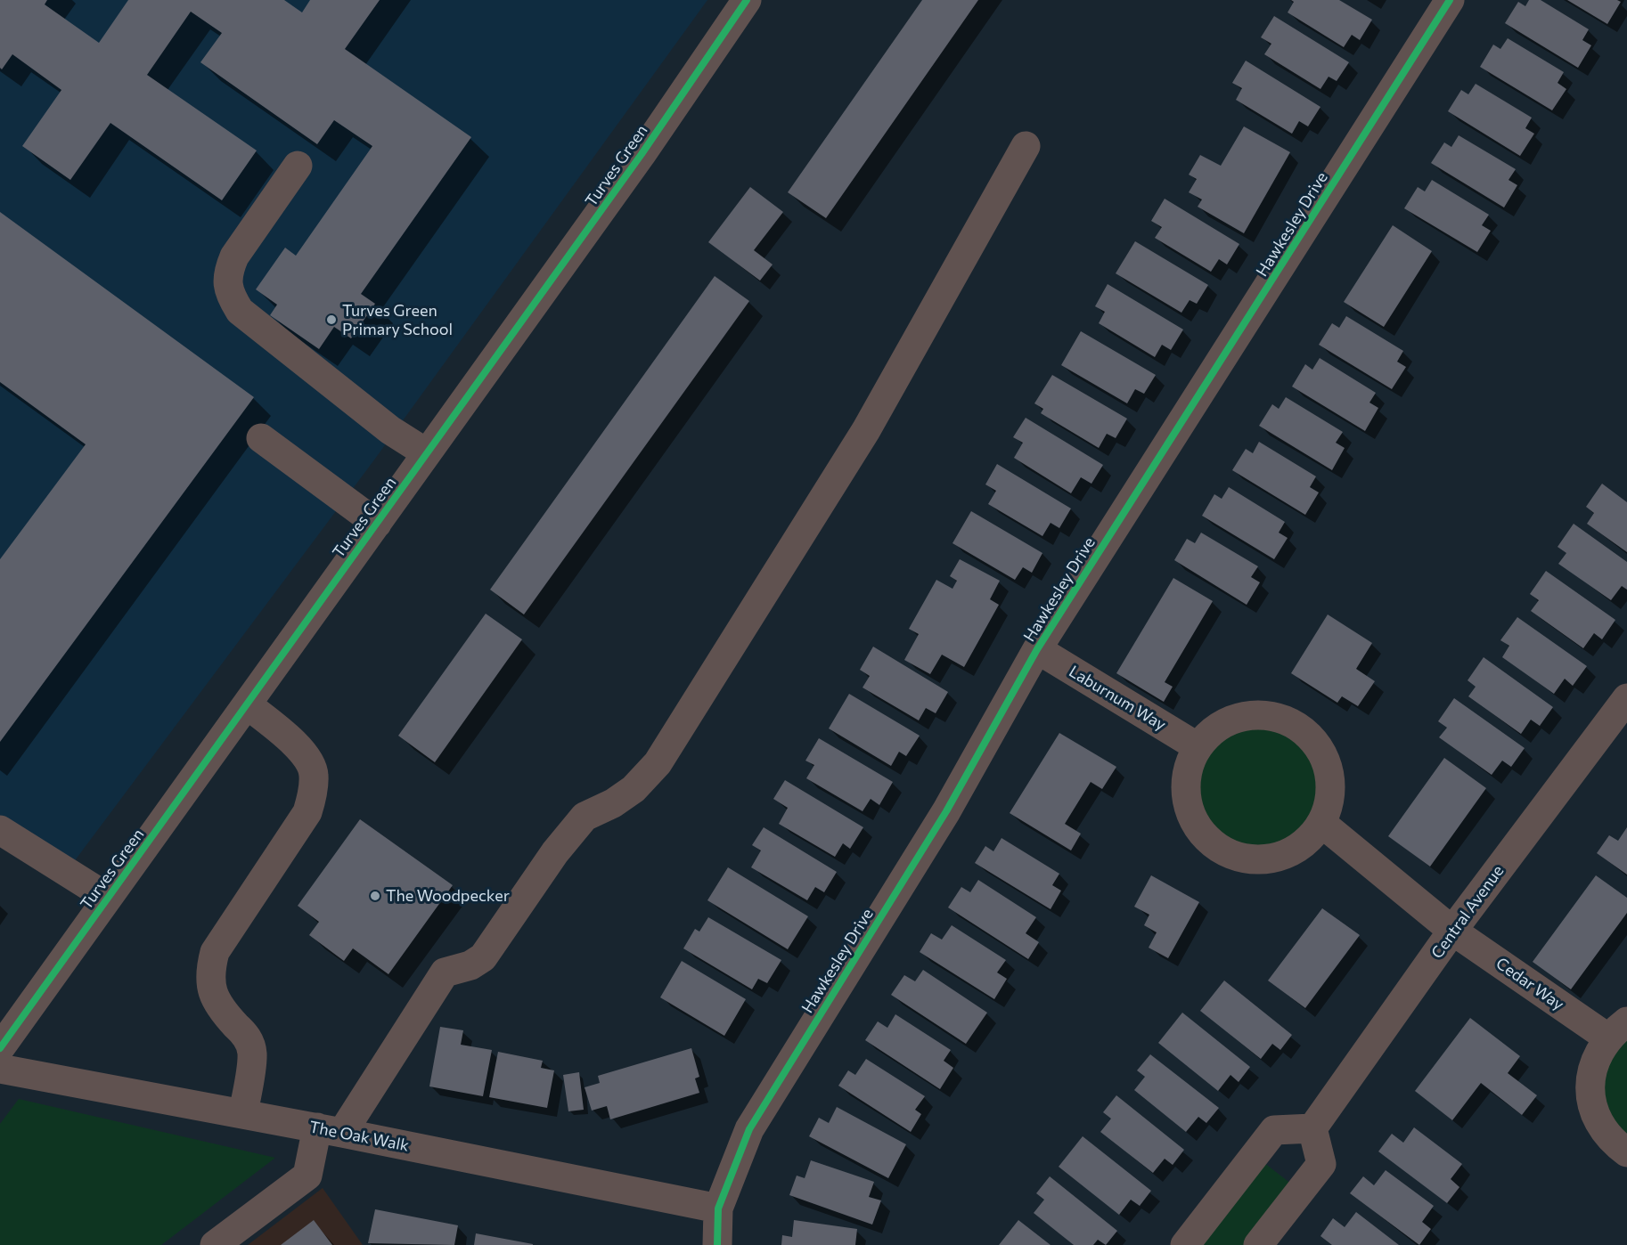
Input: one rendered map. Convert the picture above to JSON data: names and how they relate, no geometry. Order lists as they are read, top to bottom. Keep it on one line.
{"streets":{"street":["Turves Green","Hawkesley Drive","Laburnum Way","Central Avenue","Cedar Way","The Oak Walk"]},"crossings":[["Hawkesley Drive","Laburnum Way"],["Hawkesley Drive","The Oak Walk"],["Central Avenue","Cedar Way"]],"places":["Turves Green Primary School","The Woodpecker"]}
